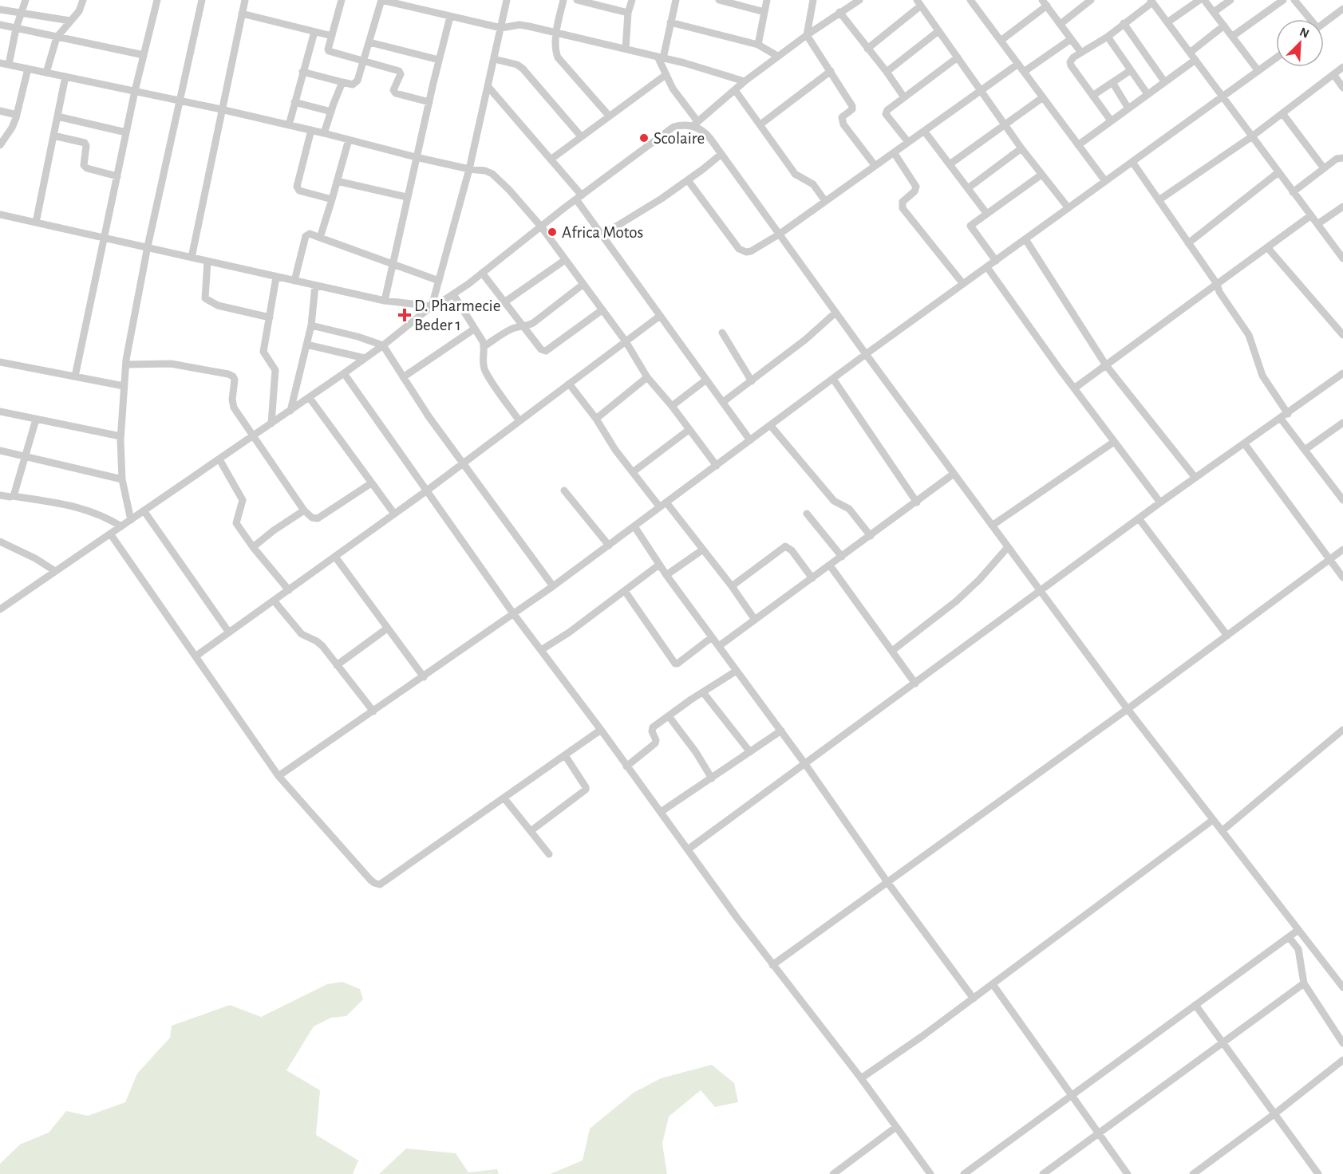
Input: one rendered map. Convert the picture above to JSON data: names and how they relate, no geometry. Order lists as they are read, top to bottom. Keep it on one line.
{"places":{"other":["Scolaire","Africa Motos"],"health":["D. Pharmecie Beder 1"]},"north":"top right"}
